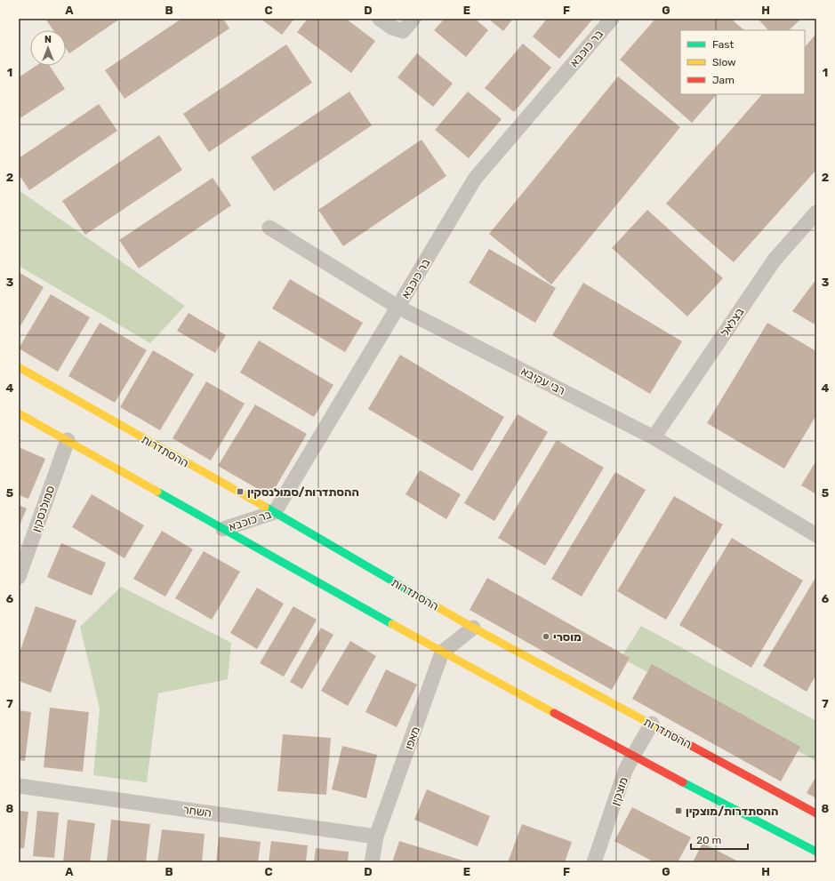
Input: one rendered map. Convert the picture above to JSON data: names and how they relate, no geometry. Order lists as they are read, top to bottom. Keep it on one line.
{"streets":{"street":["בר כוכבא","בצלאל","רבי עקיבא","ההסתדרות","סמולנסקין","מאפו","מוצקין","השחר"]},"crossings":[["בר כוכבא","רבי עקיבא"],["בר כוכבא","ההסתדרות"],["בצלאל","רבי עקיבא"],["ההסתדרות","מוצקין"],["מאפו","השחר"]],"places":{"transit":["ההסתדרות/סמולנסקין","ההסתדרות/מוצקין"],"other":["מוסרי"]},"legend":["Fast","Slow","Jam"],"scale_bar":"20 m","north":"top","grid":{"columns":["A","B","C","D","E","F","G","H"],"rows":["1","2","3","4","5","6","7","8"]}}
